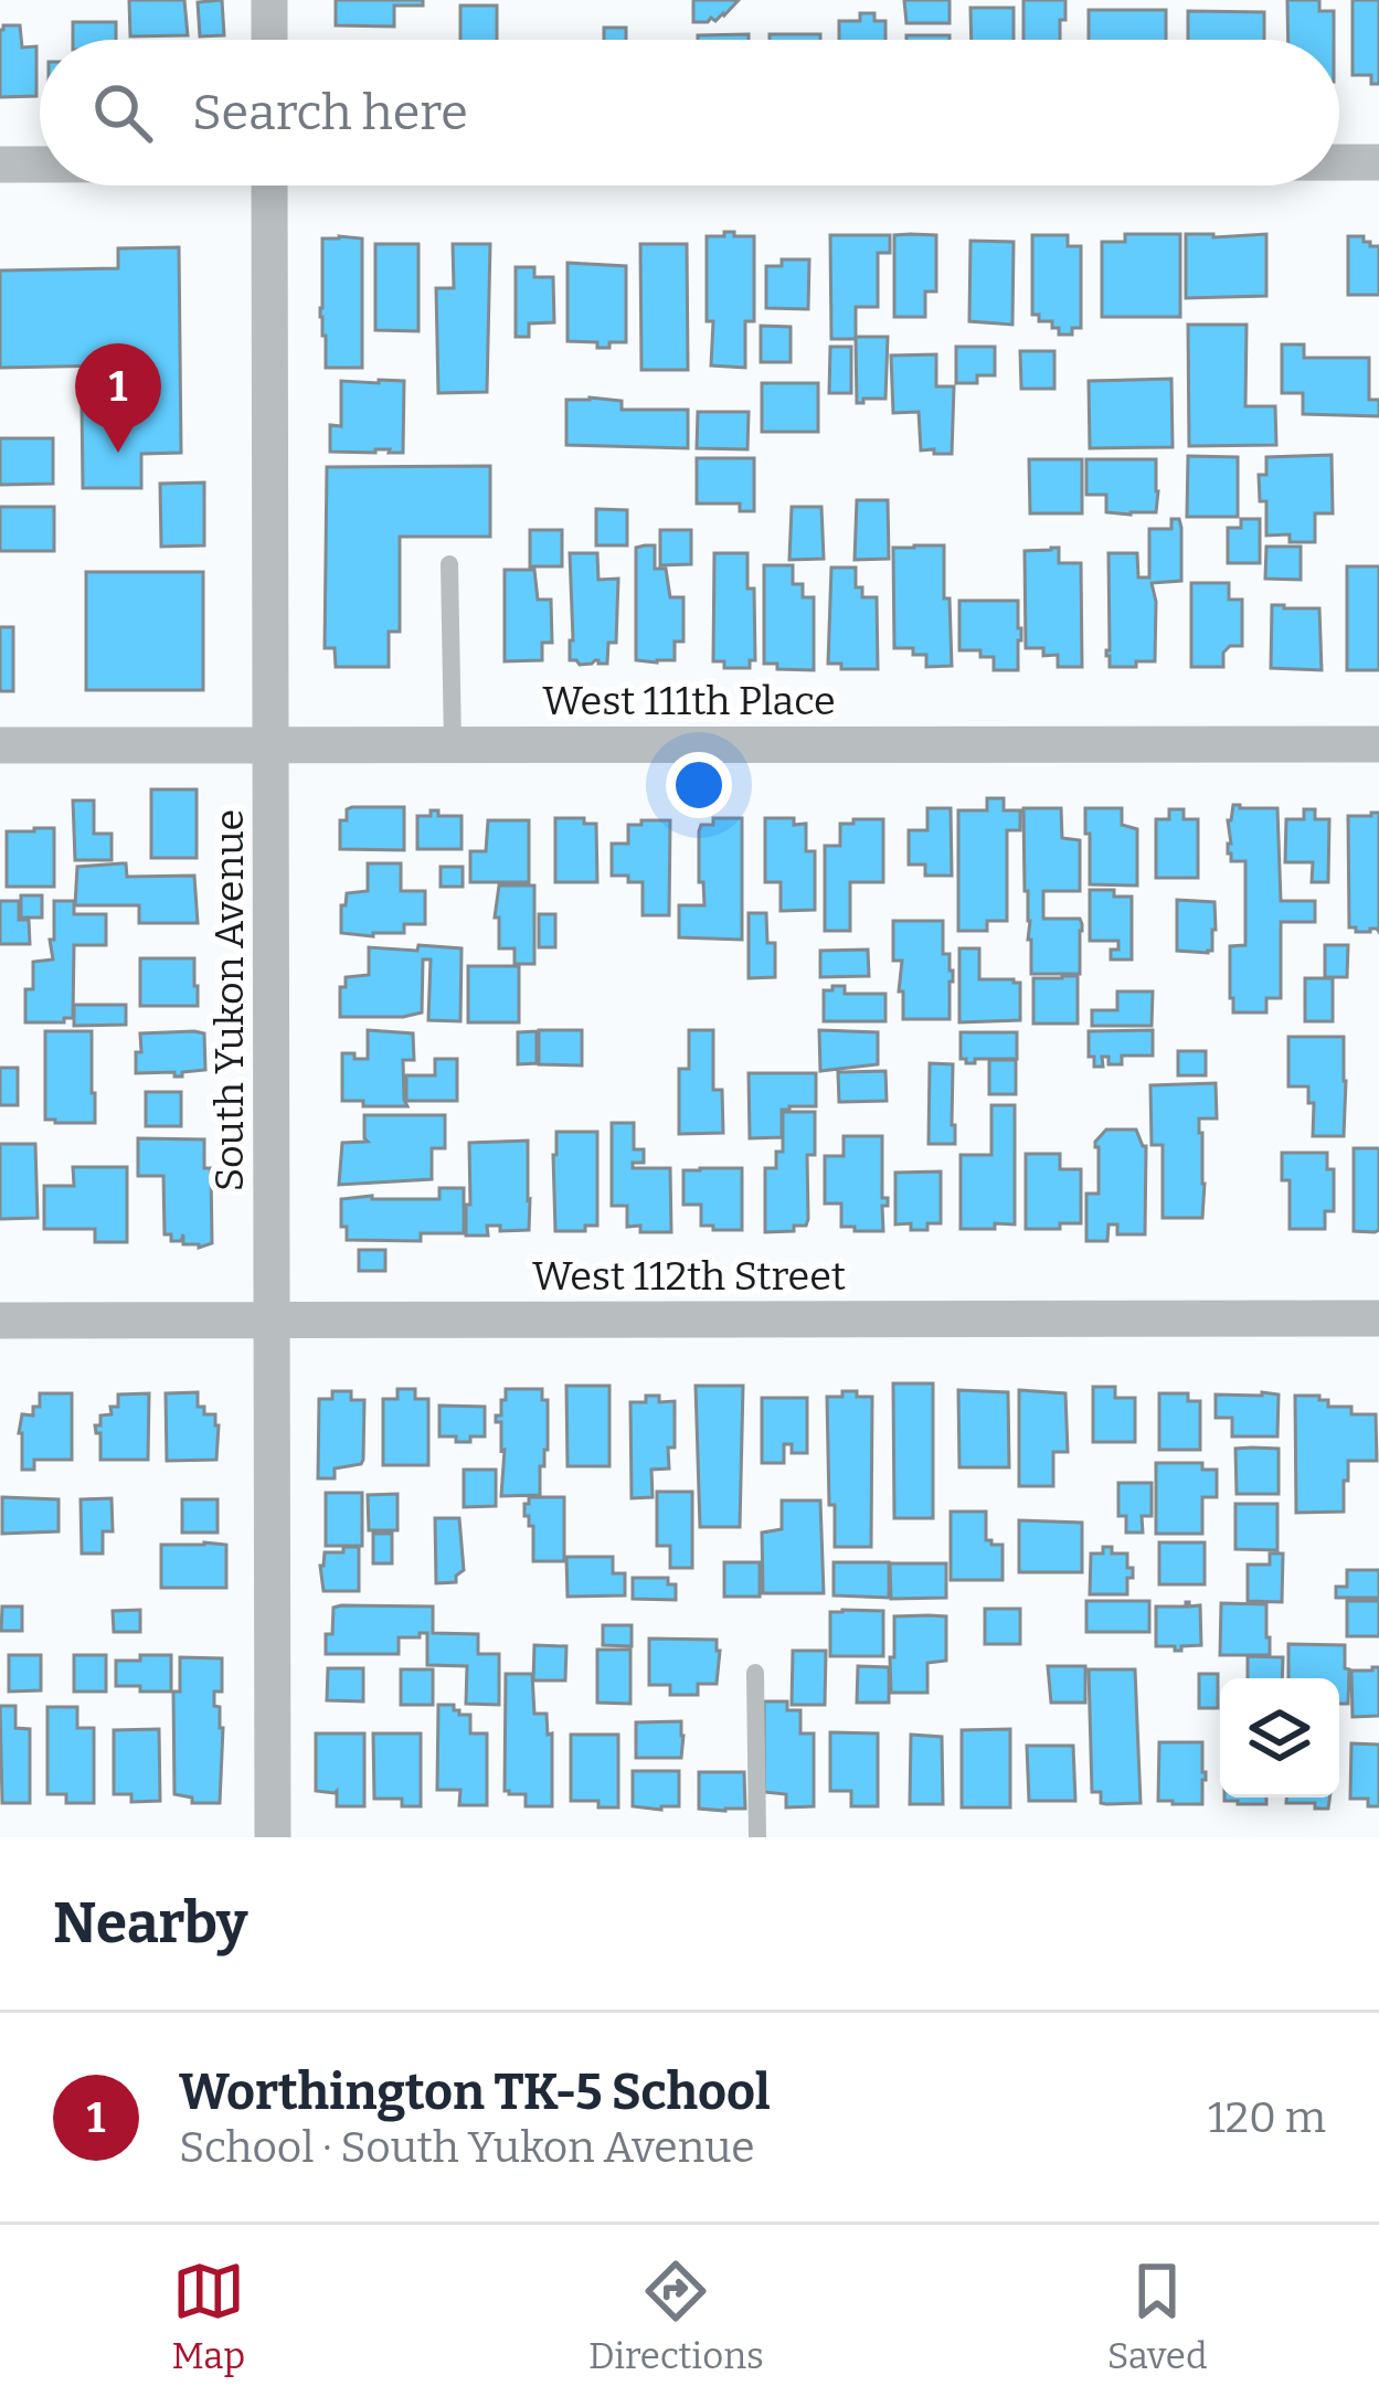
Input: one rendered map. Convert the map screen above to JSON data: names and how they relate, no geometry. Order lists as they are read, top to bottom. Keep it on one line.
{"streets":{"street":["West 111th Place","South Yukon Avenue","West 112th Street"]},"crossings":[["West 111th Place","South Yukon Avenue"],["South Yukon Avenue","West 112th Street"]],"page":{"search":"Search here","pins":"1","heading":"Nearby","list":[{"mark":"1","name":"Worthington TK-5 School","note":"School · South Yukon Avenue","value":"120 m"}],"nav":["Map","Directions","Saved"]}}
